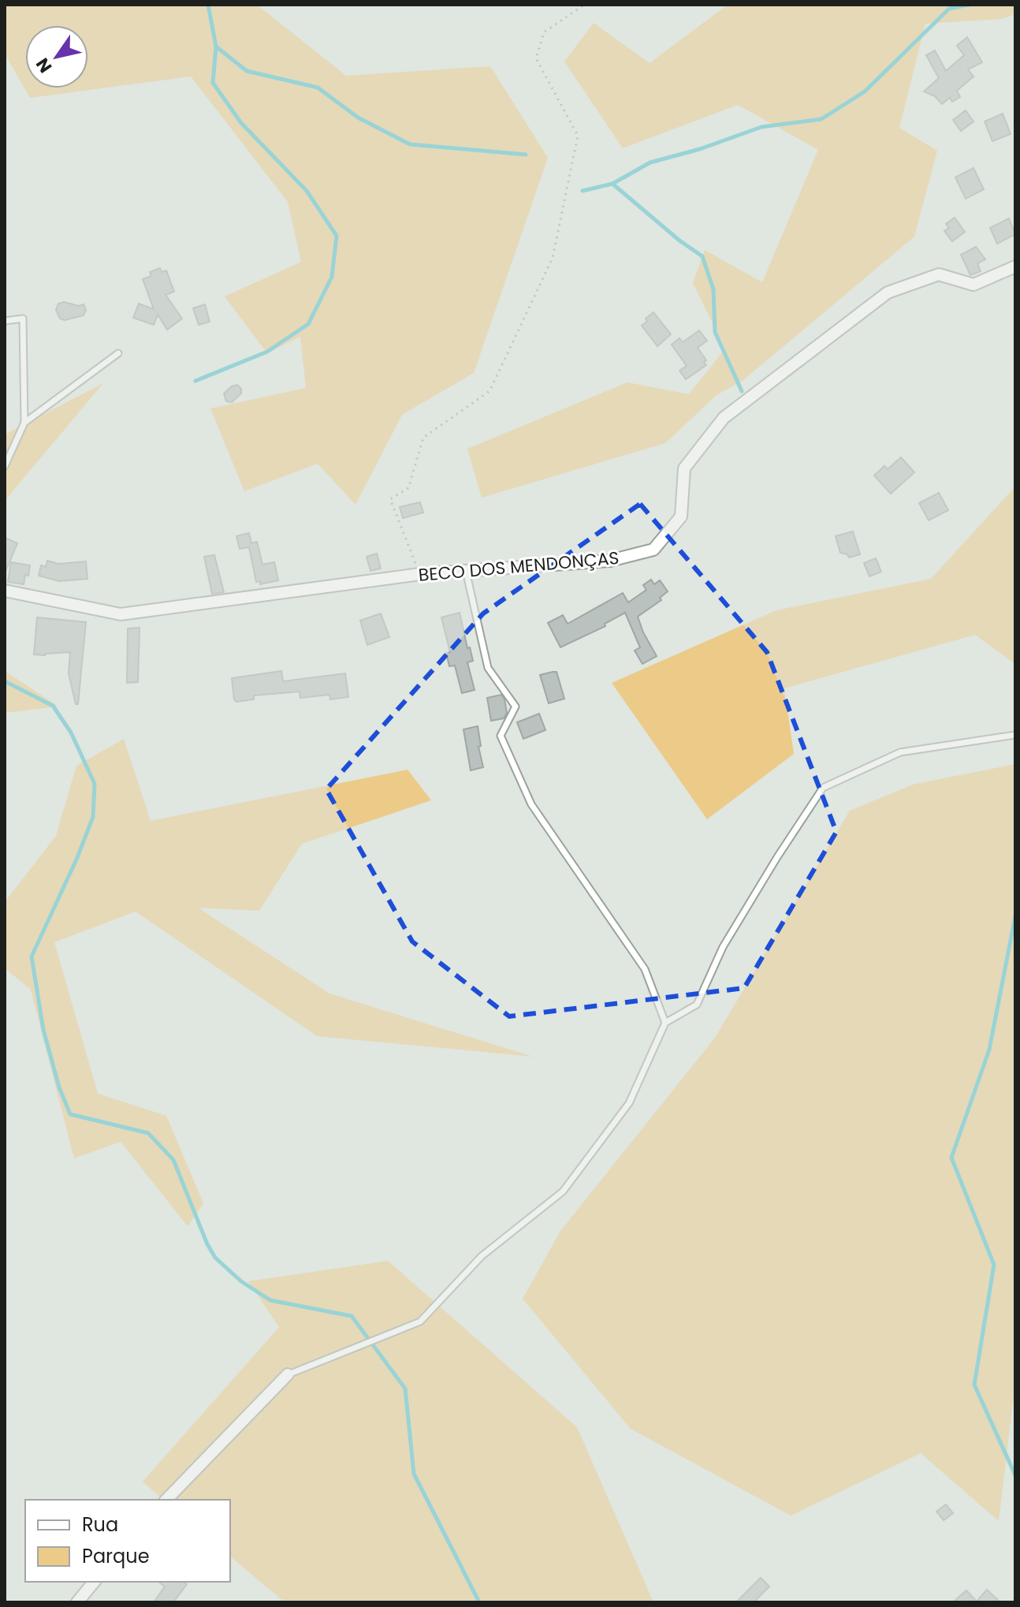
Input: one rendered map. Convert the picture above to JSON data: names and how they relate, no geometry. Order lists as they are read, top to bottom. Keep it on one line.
{"streets":{"street":["BECO DOS MENDONÇAS"]},"legend":["Rua","Parque"],"north":"bottom left"}
